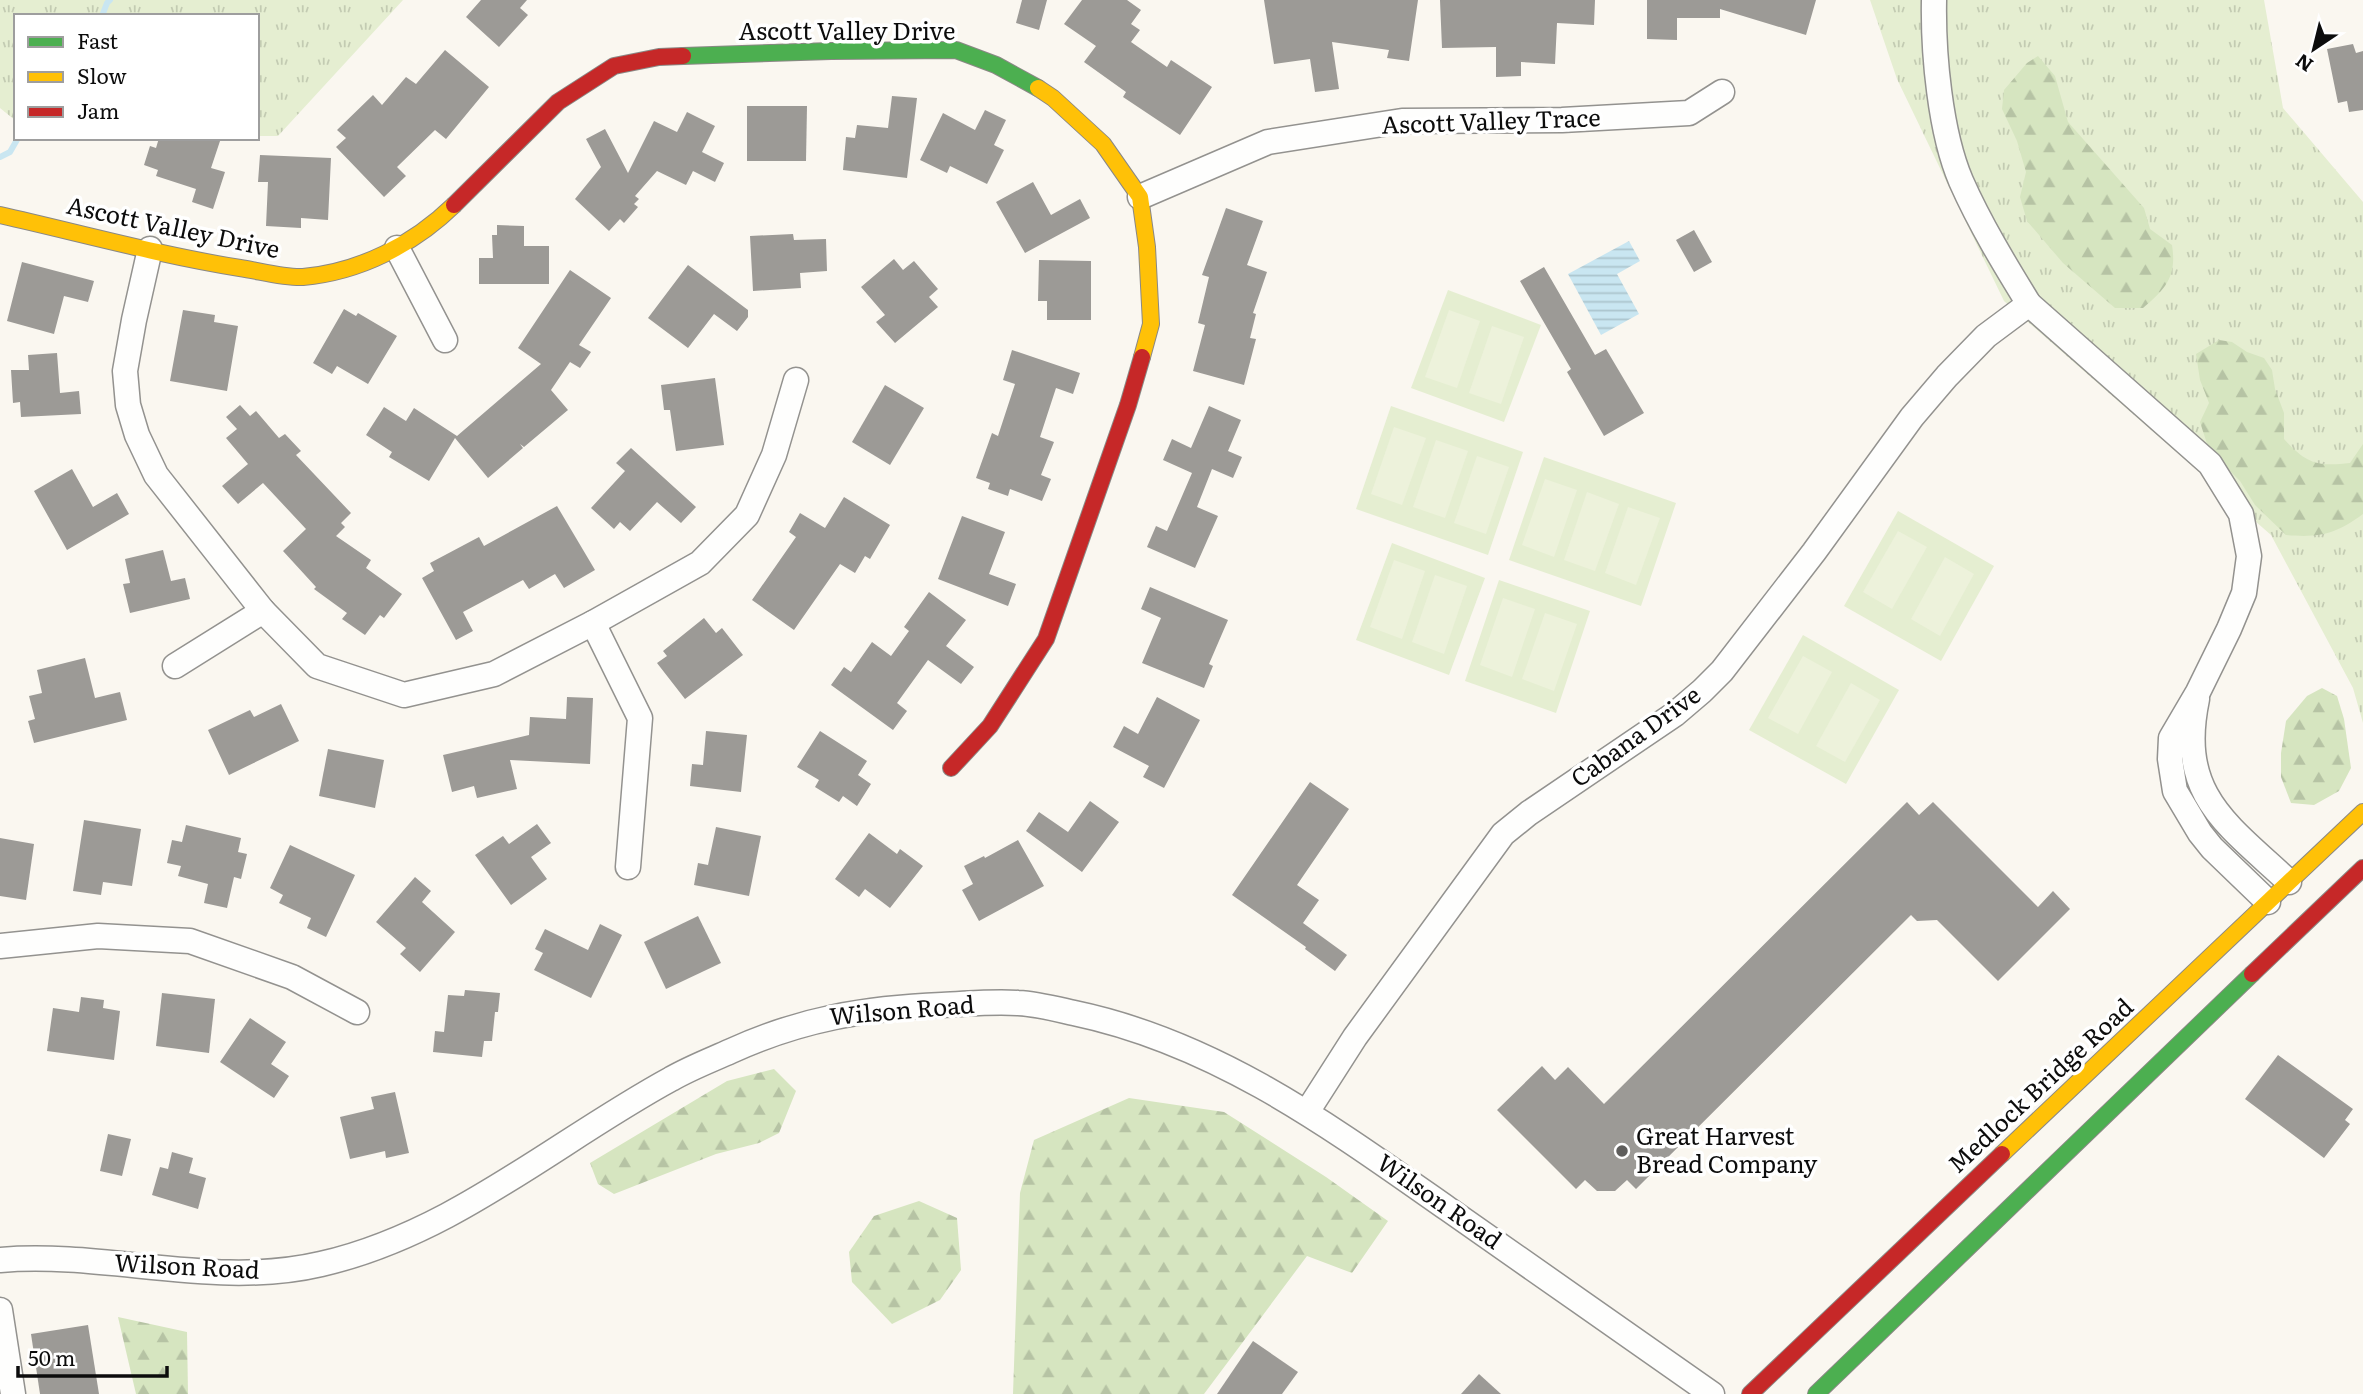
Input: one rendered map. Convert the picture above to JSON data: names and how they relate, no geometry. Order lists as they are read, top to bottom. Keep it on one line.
{"streets":{"main road":["Ascott Valley Drive","Medlock Bridge Road"],"street":["Ascott Valley Trace","Cabana Drive","Wilson Road"]},"crossings":[["Ascott Valley Drive","Ascott Valley Trace"],["Cabana Drive","Wilson Road"]],"places":["Great Harvest Bread Company"],"legend":["Fast","Slow","Jam"],"scale_bar":"50 m","north":"bottom left"}
